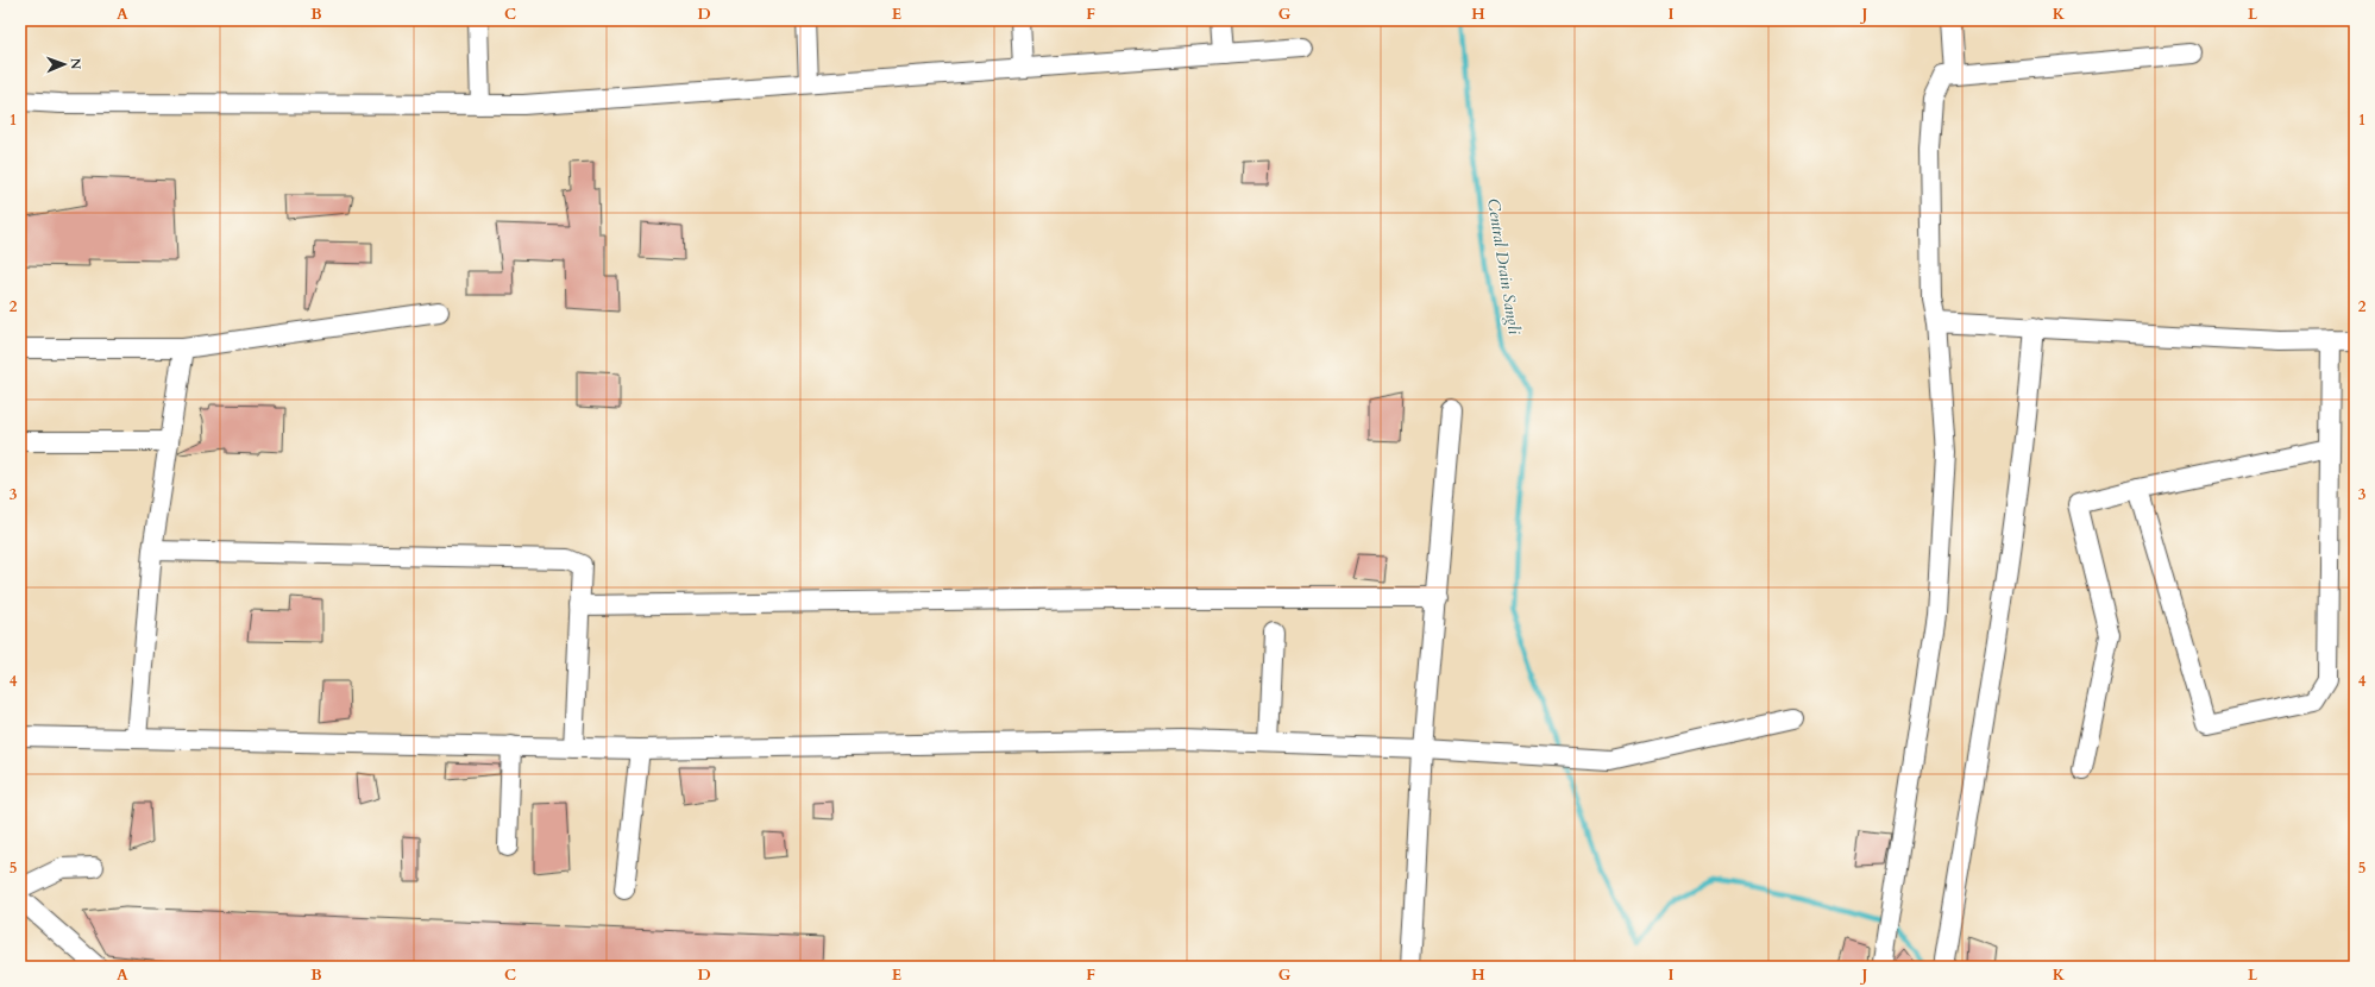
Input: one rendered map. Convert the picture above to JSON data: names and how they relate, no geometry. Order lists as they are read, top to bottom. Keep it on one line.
{"water":["Central Drain Sangli"],"north":"right","grid":{"columns":["A","B","C","D","E","F","G","H","I","J","K","L"],"rows":["1","2","3","4","5"]}}
